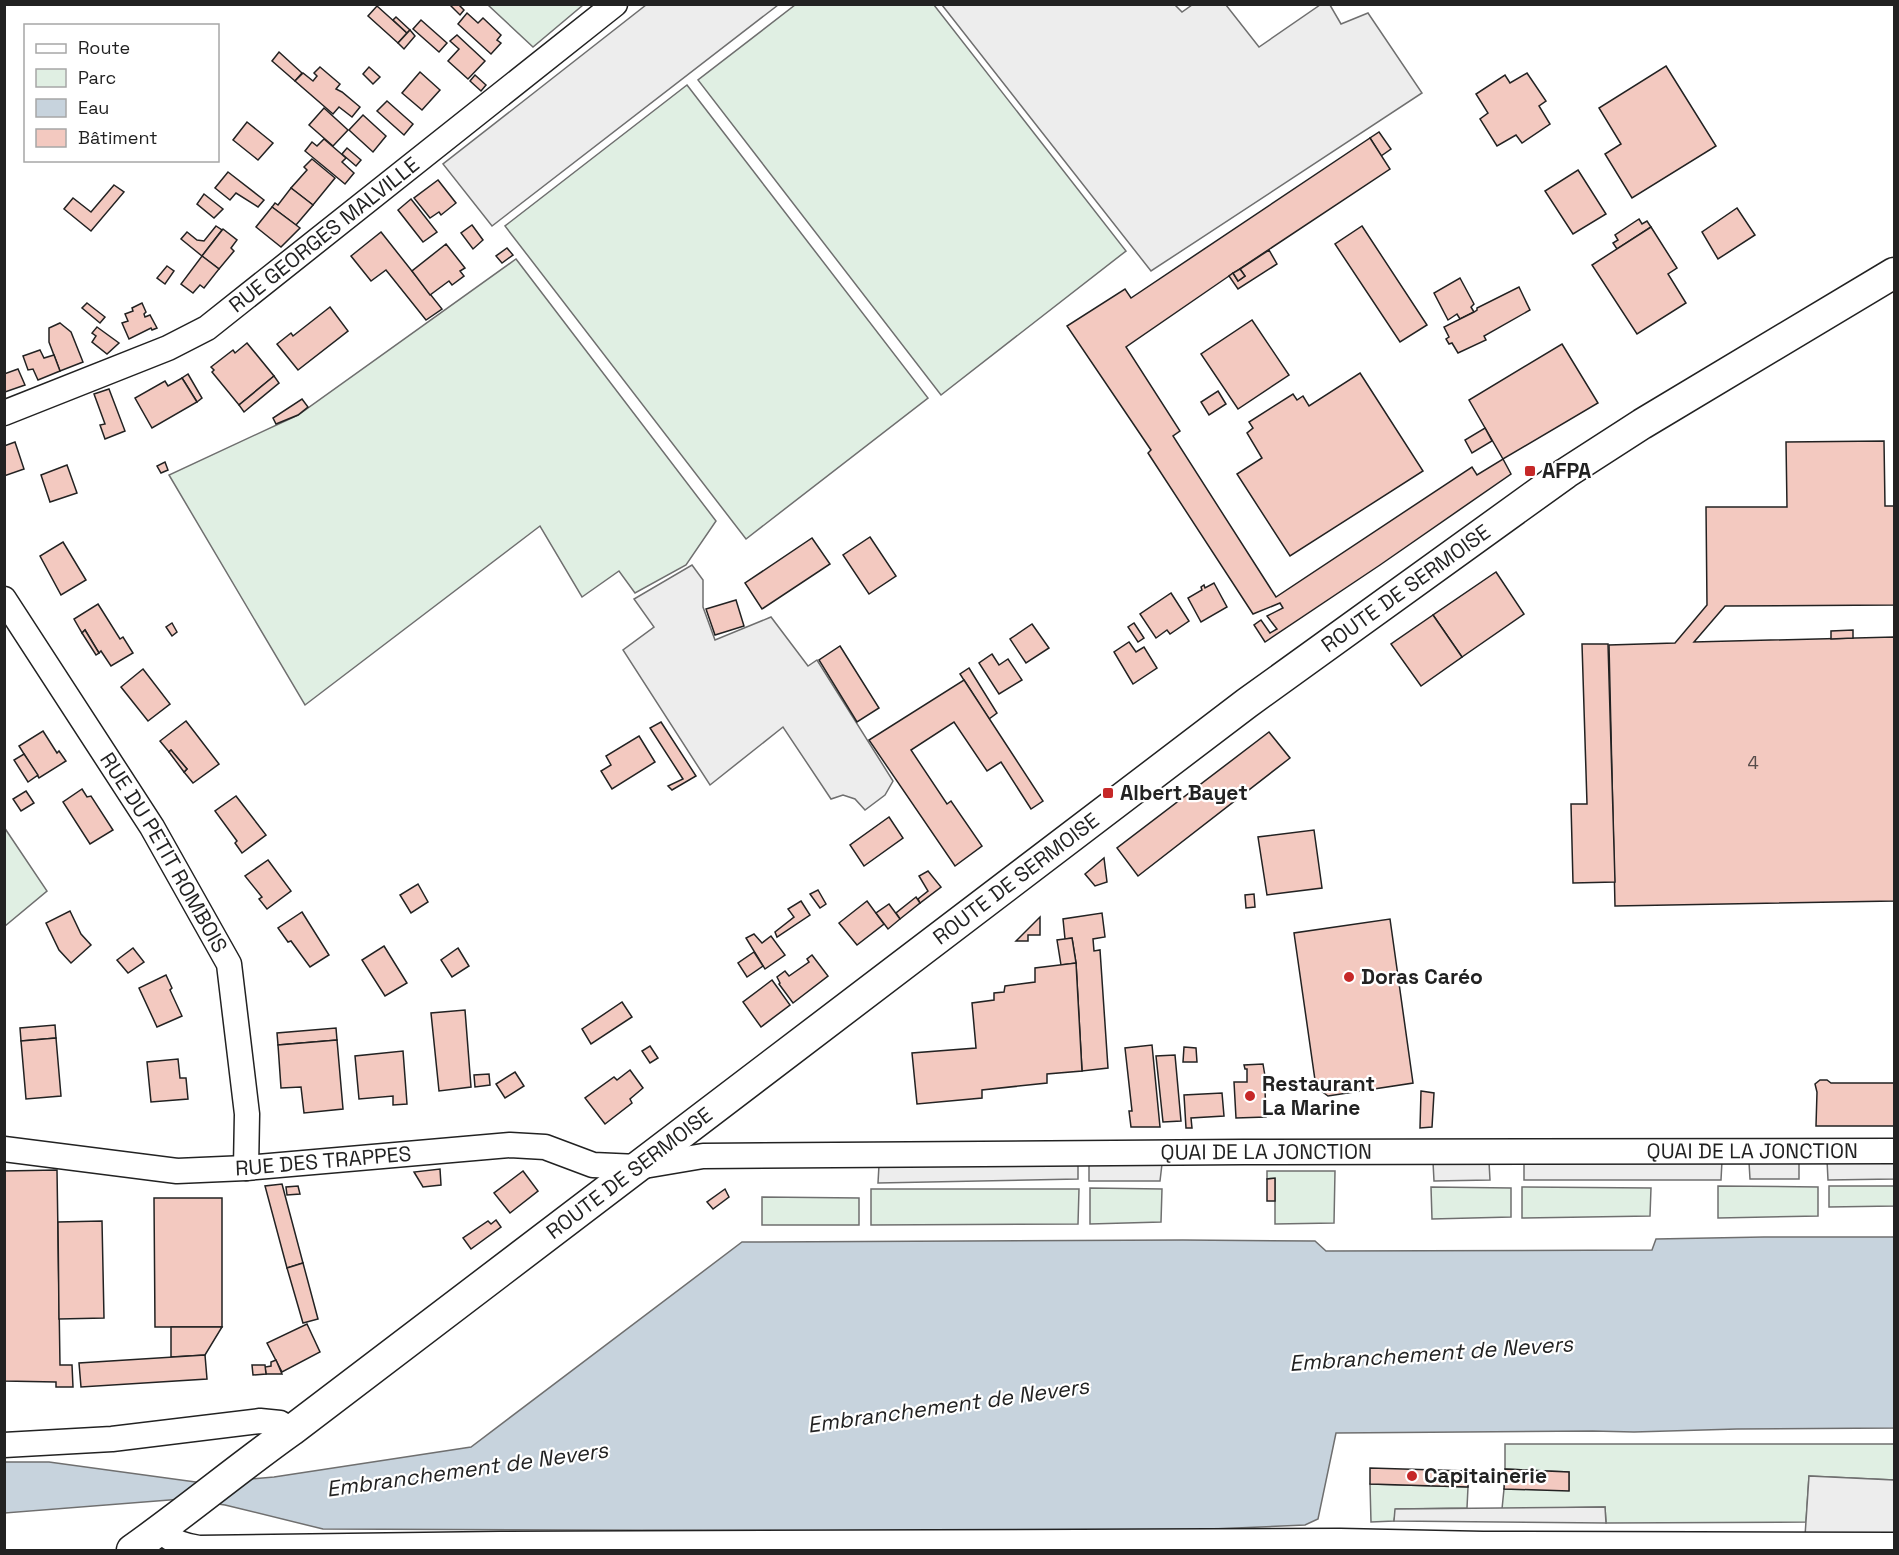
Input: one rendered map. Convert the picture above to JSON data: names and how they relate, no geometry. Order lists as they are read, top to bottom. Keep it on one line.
{"streets":{"main road":["ROUTE DE SERMOISE"],"street":["RUE GEORGES MALVILLE","RUE DU PETIT ROMBOIS","QUAI DE LA JONCTION","RUE DES TRAPPES"]},"crossings":[["ROUTE DE SERMOISE","QUAI DE LA JONCTION"],["ROUTE DE SERMOISE","RUE DES TRAPPES"],["RUE DU PETIT ROMBOIS","RUE DES TRAPPES"],["QUAI DE LA JONCTION","RUE DES TRAPPES"]],"water":["Embranchement de Nevers"],"places":{"transit":["AFPA","Albert Bayet"],"other":["Doras Caréo","Restaurant La Marine","Capitainerie"]},"house_numbers":["4"],"legend":["Route","Parc","Eau","Bâtiment"]}
